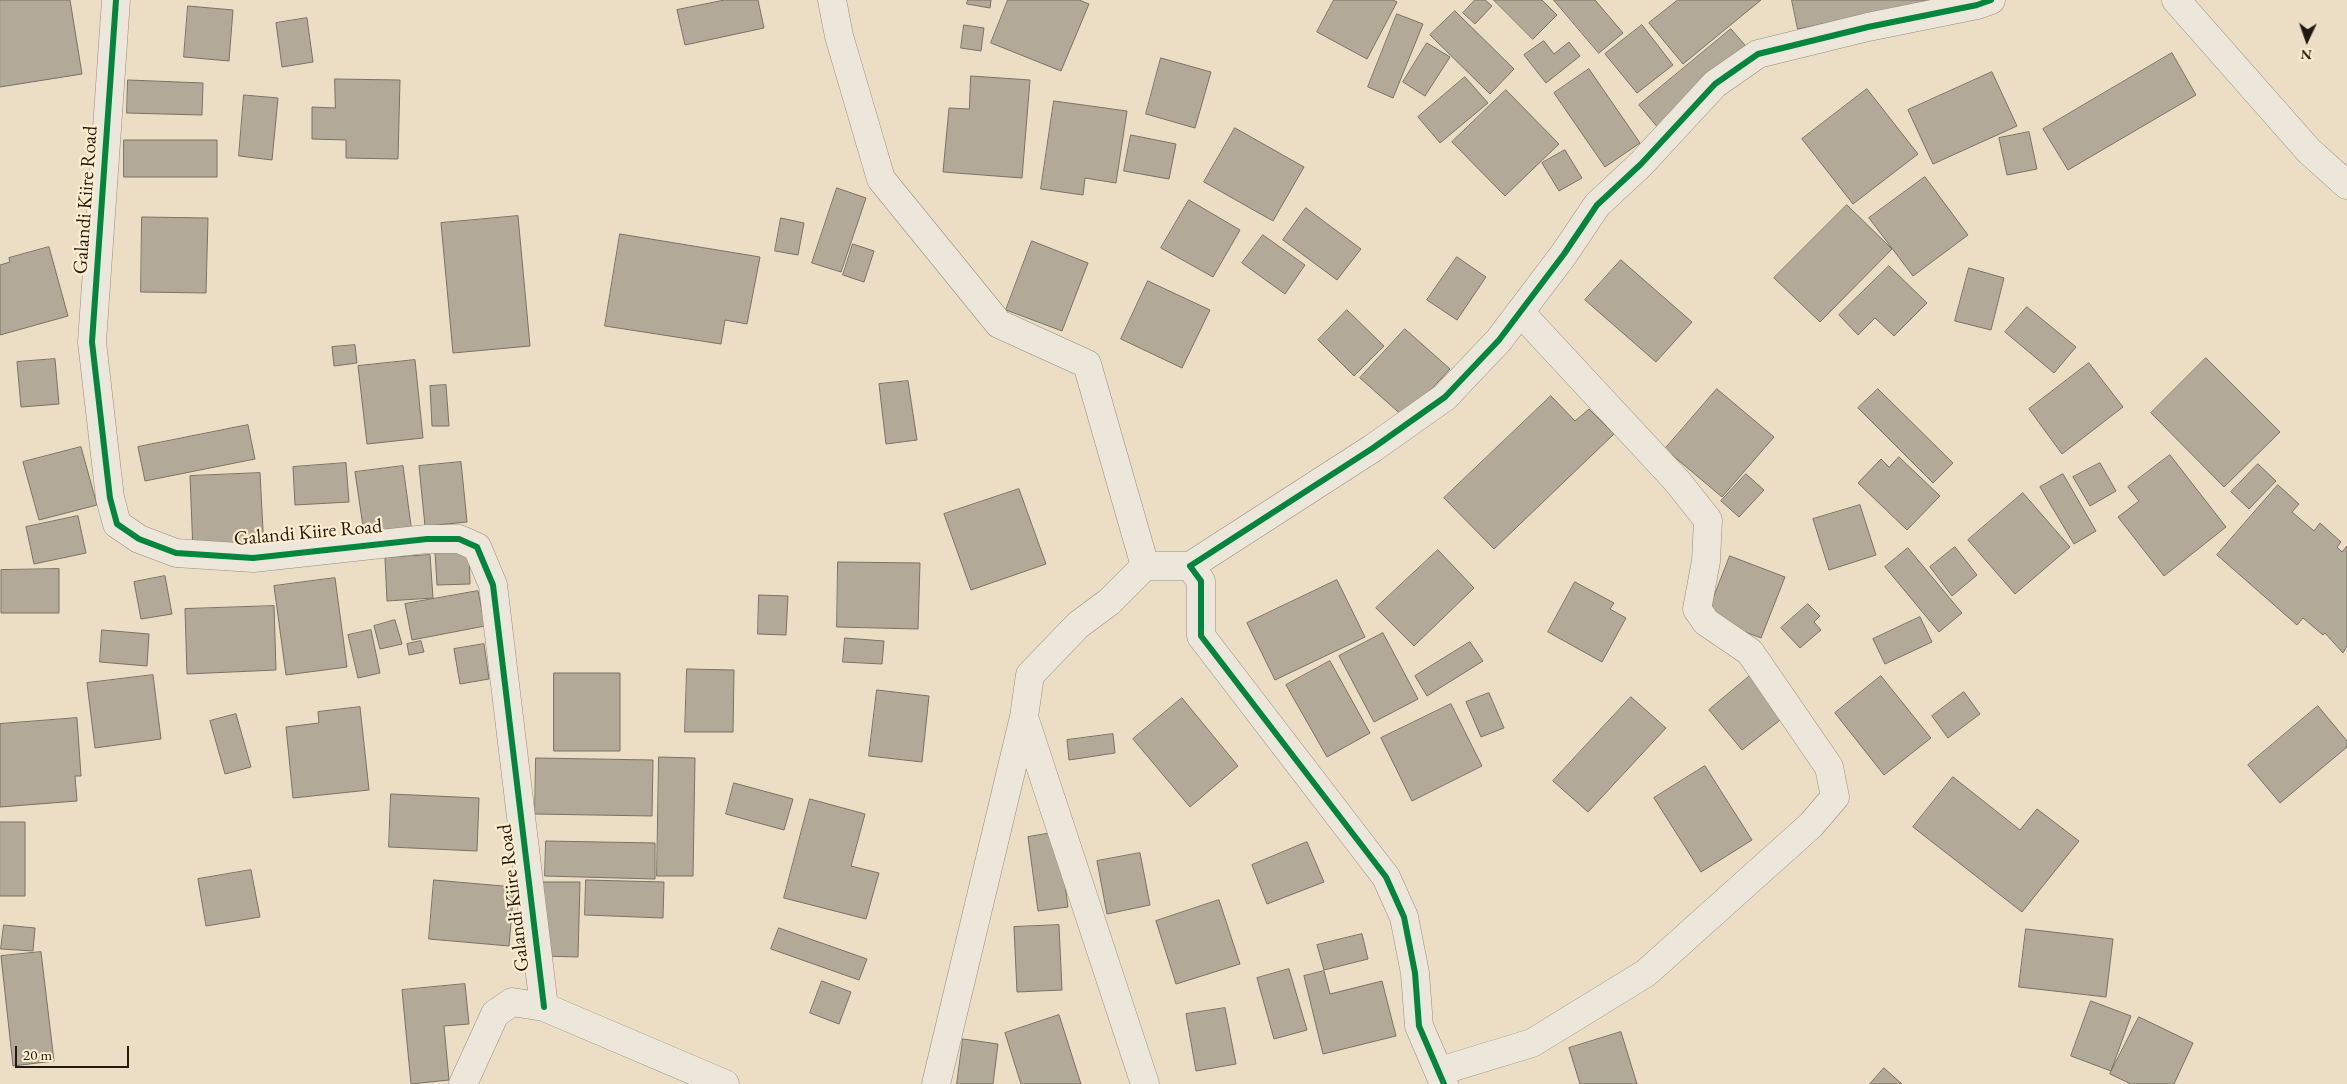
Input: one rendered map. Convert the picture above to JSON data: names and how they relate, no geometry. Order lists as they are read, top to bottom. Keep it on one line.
{"streets":{"street":["Galandi Kiire Road"]},"scale_bar":"20 m","north":"bottom"}
